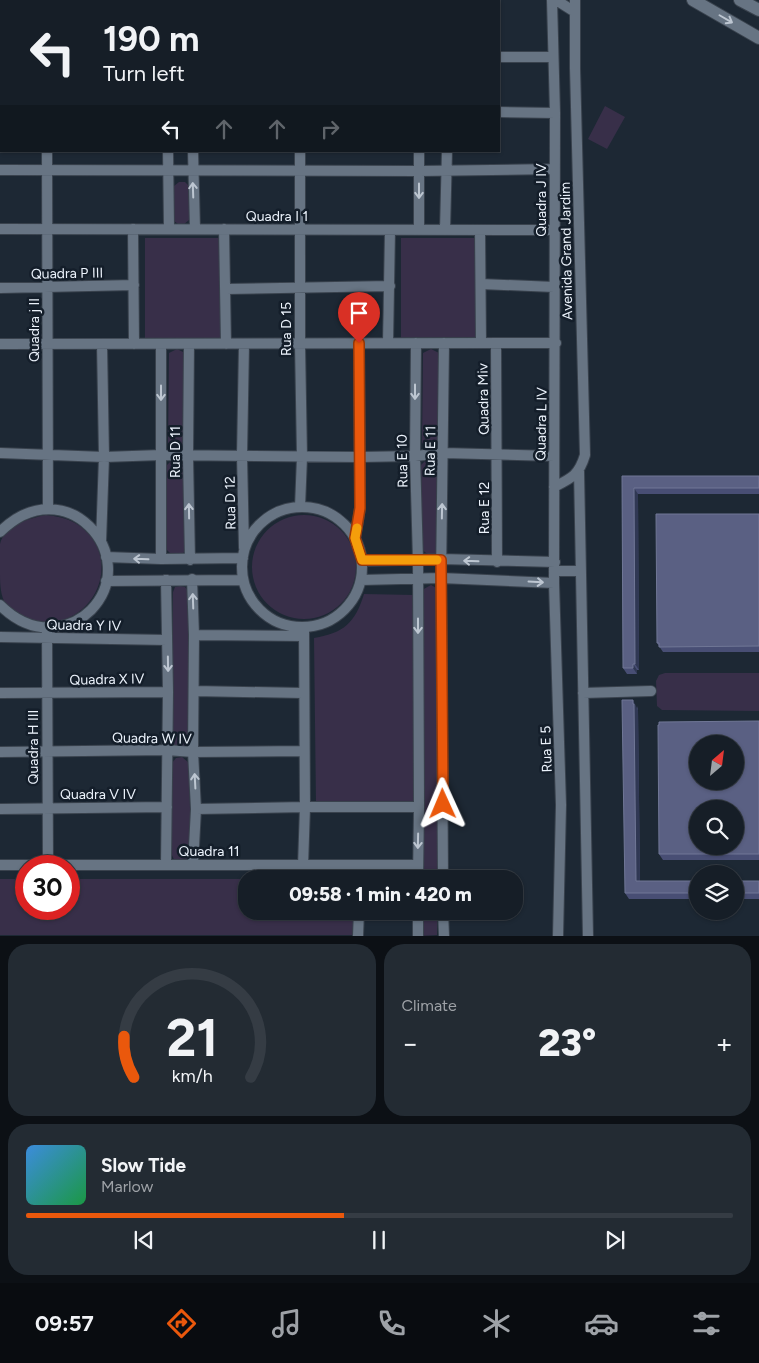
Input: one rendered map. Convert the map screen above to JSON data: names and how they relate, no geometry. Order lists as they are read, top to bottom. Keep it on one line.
{"streets":{"street":["Quadra J IV","Quadra I 1","Avenida Grand Jardim","Quadra P III","Rua D 15","Quadra j II","Quadra Miv","Quadra L IV","Rua E 11","Rua D 11","Rua E 10","Rua D 12","Rua E 12","Quadra Y IV","Quadra X IV","Quadra W IV","Quadra H III","Rua E 5","Quadra V IV","Quadra 11"]},"crossings":[["Quadra J IV","Quadra I 1"],["Quadra J IV","Quadra L IV"],["Quadra I 1","Rua D 15"],["Quadra I 1","Quadra j II"],["Quadra P III","Quadra j II"],["Rua D 15","Rua D 12"],["Quadra Miv","Rua E 12"],["Quadra L IV","Rua E 5"],["Rua E 10","Quadra 11"],["Quadra Y IV","Quadra H III"],["Quadra X IV","Quadra H III"],["Quadra W IV","Quadra H III"],["Quadra H III","Quadra V IV"]],"one_way":["Rua E 10"],"north":"top right","page":{"turn":["190 m","Turn left"],"limit":"30","trip":"09:58 · 1 min · 420 m","tile":"Climate","heat":["−","23°","+"],"song":["Slow Tide","Marlow"],"tabs":"09:57","gauge":["21","km/h"]}}
